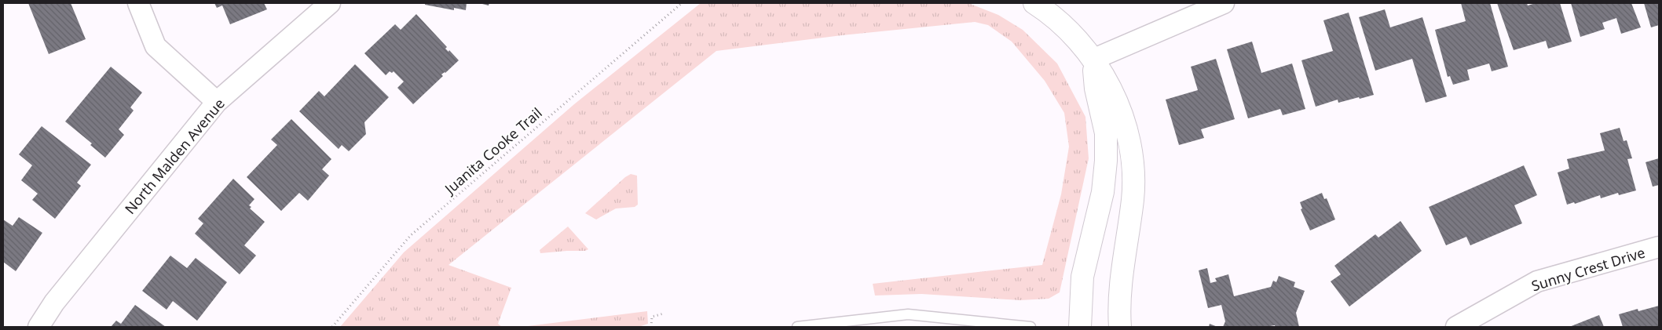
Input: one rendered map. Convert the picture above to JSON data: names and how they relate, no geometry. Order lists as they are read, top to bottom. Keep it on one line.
{"streets":{"street":["North Malden Avenue","Sunny Crest Drive"],"path":["Juanita Cooke Trail"]}}
